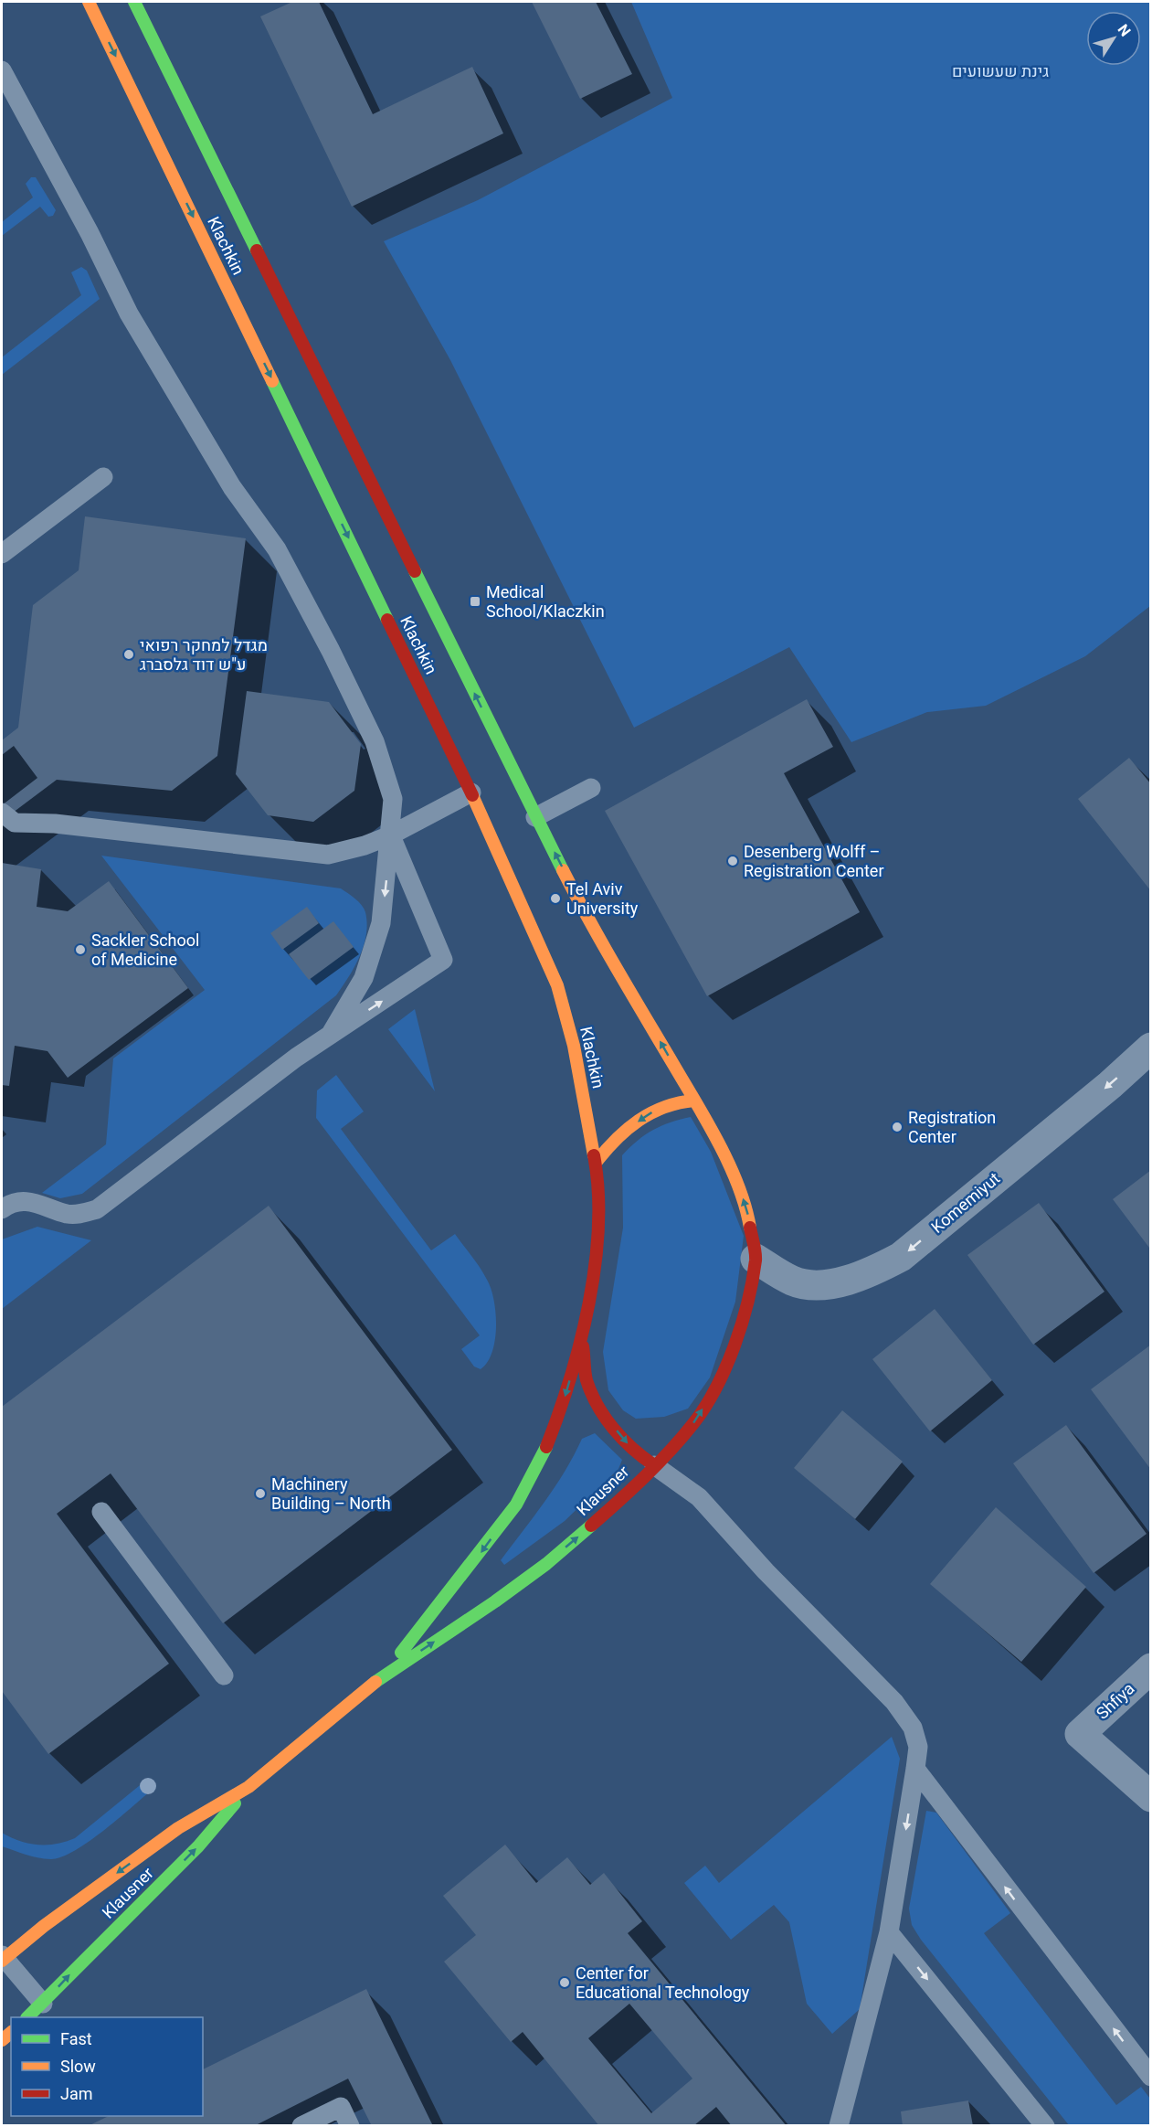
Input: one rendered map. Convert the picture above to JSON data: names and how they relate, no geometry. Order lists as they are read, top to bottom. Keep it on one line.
{"streets":{"street":["Klachkin","Komemiyut","Klausner","Shfiya"]},"crossings":[["Klachkin","Komemiyut"],["Klachkin","Klausner"],["Komemiyut","Klausner"]],"one_way":["Komemiyut"],"parks":["גינת שעשועים"],"places":{"transit":["Medical School/Klaczkin"],"other":["מגדל למחקר רפואי ע\"ש דוד גלסברג","Desenberg Wolff – Registration Center","Tel Aviv University","Sackler School of Medicine","Registration Center","Machinery Building – North","Center for Educational Technology"]},"legend":["Fast","Slow","Jam"],"north":"top right"}
